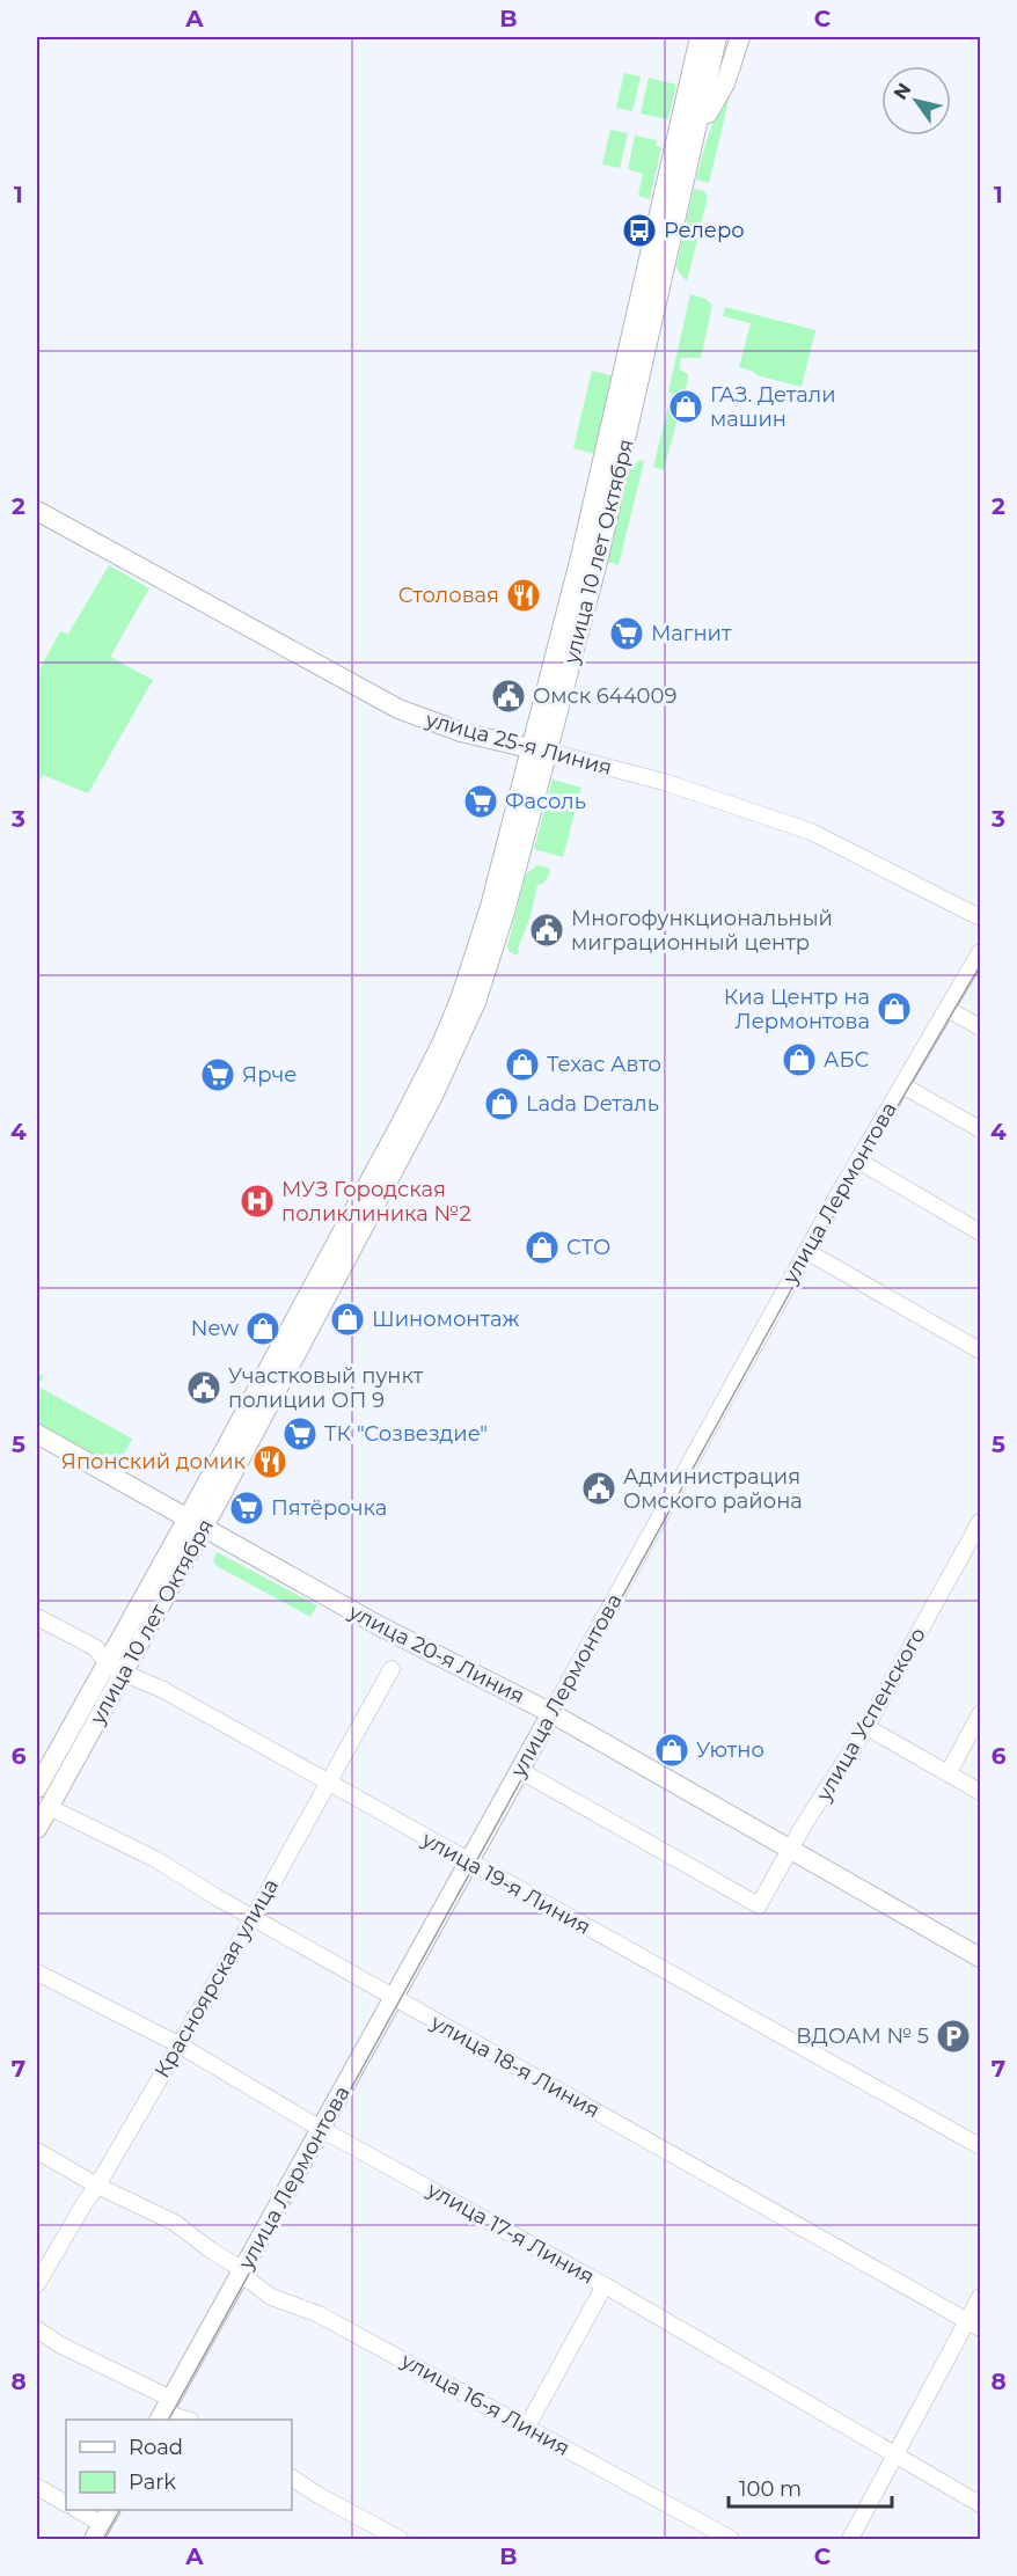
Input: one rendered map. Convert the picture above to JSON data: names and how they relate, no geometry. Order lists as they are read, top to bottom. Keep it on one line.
{"streets":{"main road":["улица 10 лет Октября","улица 25-я Линия","улица Лермонтова","улица 20-я Линия"],"street":["улица Успенского","улица 19-я Линия","Красноярская улица","улица 18-я Линия","улица 17-я Линия","улица 16-я Линия"]},"crossings":[["улица 10 лет Октября","улица 25-я Линия"],["улица 10 лет Октября","улица 20-я Линия"],["улица 10 лет Октября","улица 19-я Линия"],["улица 10 лет Октября","улица 18-я Линия"],["улица Лермонтова","улица 20-я Линия"],["улица Лермонтова","улица Успенского"],["улица Лермонтова","улица 19-я Линия"],["улица Лермонтова","улица 18-я Линия"],["улица Лермонтова","улица 17-я Линия"],["улица Лермонтова","улица 16-я Линия"],["улица 20-я Линия","улица Успенского"],["улица 19-я Линия","Красноярская улица"],["Красноярская улица","улица 18-я Линия"],["Красноярская улица","улица 17-я Линия"],["Красноярская улица","улица 16-я Линия"]],"places":{"bus stop":["Релеро"],"shop":["ГАЗ. Детали машин","Киа Центр на Лермонтова","АБС","Техас Авто","Lada Dеталь","СТО","Шиномонтаж","New","Уютно"],"restaurant":["Столовая","Японский домик"],"supermarket":["Магнит","Фасоль","Ярче","ТК \"Созвездие\"","Пятёрочка"],"public building":["Омск 644009","Многофункциональный миграционный центр","Участковый пункт полиции ОП 9","Администрация Омского района"],"hospital":["МУЗ Городская поликлиника №2"],"parking":["ВДОАМ № 5"]},"legend":["Road","Park"],"scale_bar":"100 m","north":"top left","grid":{"columns":["A","B","C"],"rows":["1","2","3","4","5","6","7","8"]}}
